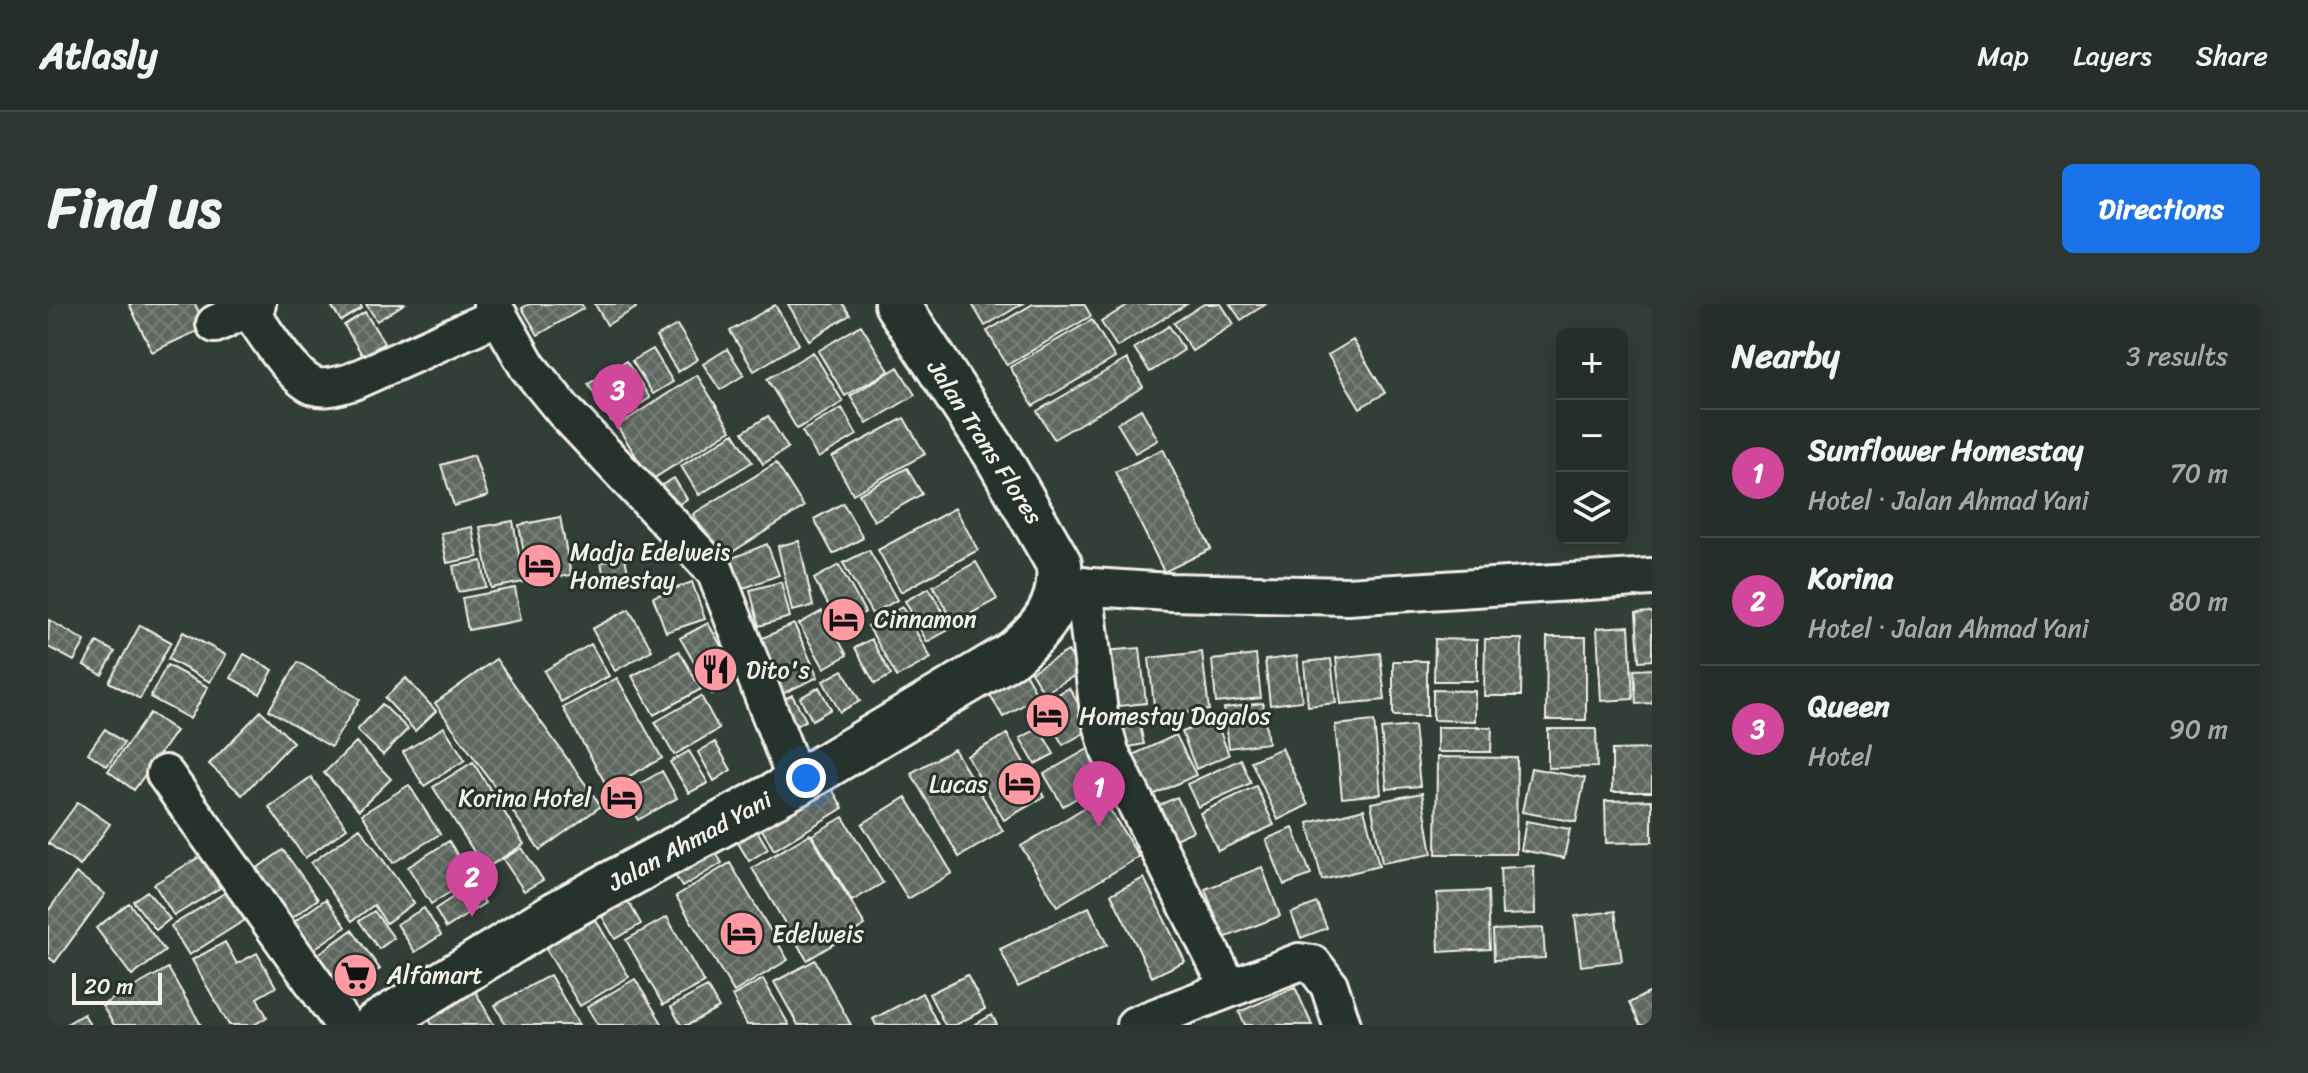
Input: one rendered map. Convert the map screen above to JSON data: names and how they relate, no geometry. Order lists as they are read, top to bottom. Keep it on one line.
{"streets":{"highway":["Jalan Trans Flores","Jalan Ahmad Yani"]},"crossings":[["Jalan Trans Flores","Jalan Ahmad Yani"]],"places":{"hotel":["Madja Edelweis Homestay","Cinnamon","Homestay Dagalos","Lucas","Korina Hotel","Edelweis"],"restaurant":["Dito's"],"supermarket":["Alfamart"]},"scale_bar":"20 m","page":{"header":"Atlasly","nav":["Map","Layers","Share"],"title":"Find us","buttons":"Directions","heading":["Nearby","3 results"],"map_buttons":["+","−"],"pins":["3","1","2"],"list":[{"mark":"1","name":"Sunflower Homestay","note":"Hotel · Jalan Ahmad Yani","value":"70 m"},{"mark":"2","name":"Korina","note":"Hotel · Jalan Ahmad Yani","value":"80 m"},{"mark":"3","name":"Queen","note":"Hotel","value":"90 m"}],"scale":"20 m"}}
